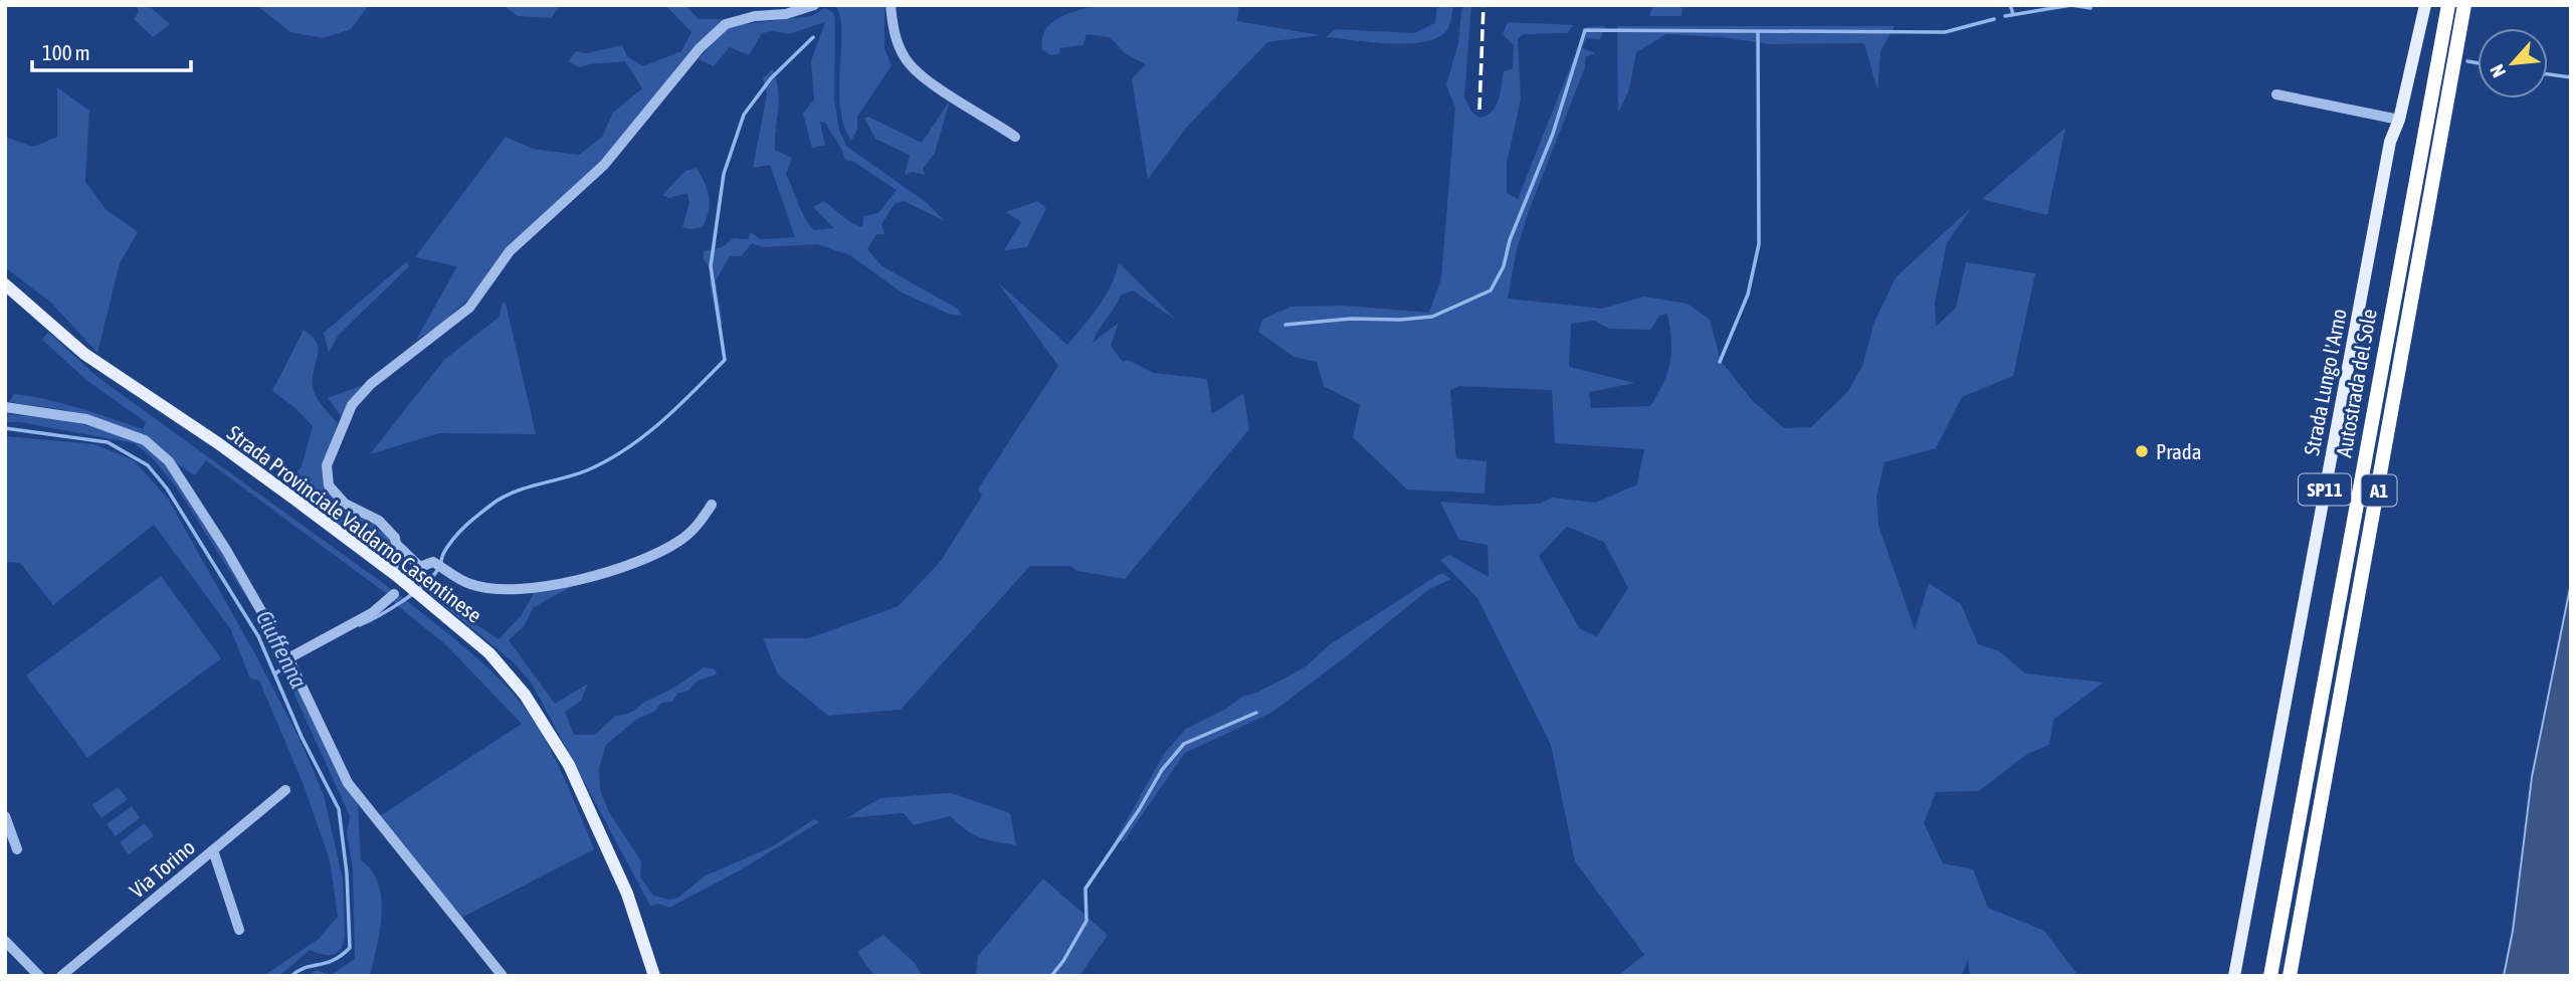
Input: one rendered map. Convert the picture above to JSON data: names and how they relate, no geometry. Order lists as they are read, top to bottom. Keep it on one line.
{"streets":{"highway":["Autostrada del Sole","A1"],"main road":["Strada Lungo l'Arno","SP11","Strada Provinciale Valdarno Casentinese"],"street":["Via Torino"]},"water":["Ciuffenna"],"places":["Prada"],"scale_bar":"100 m","north":"bottom left"}
